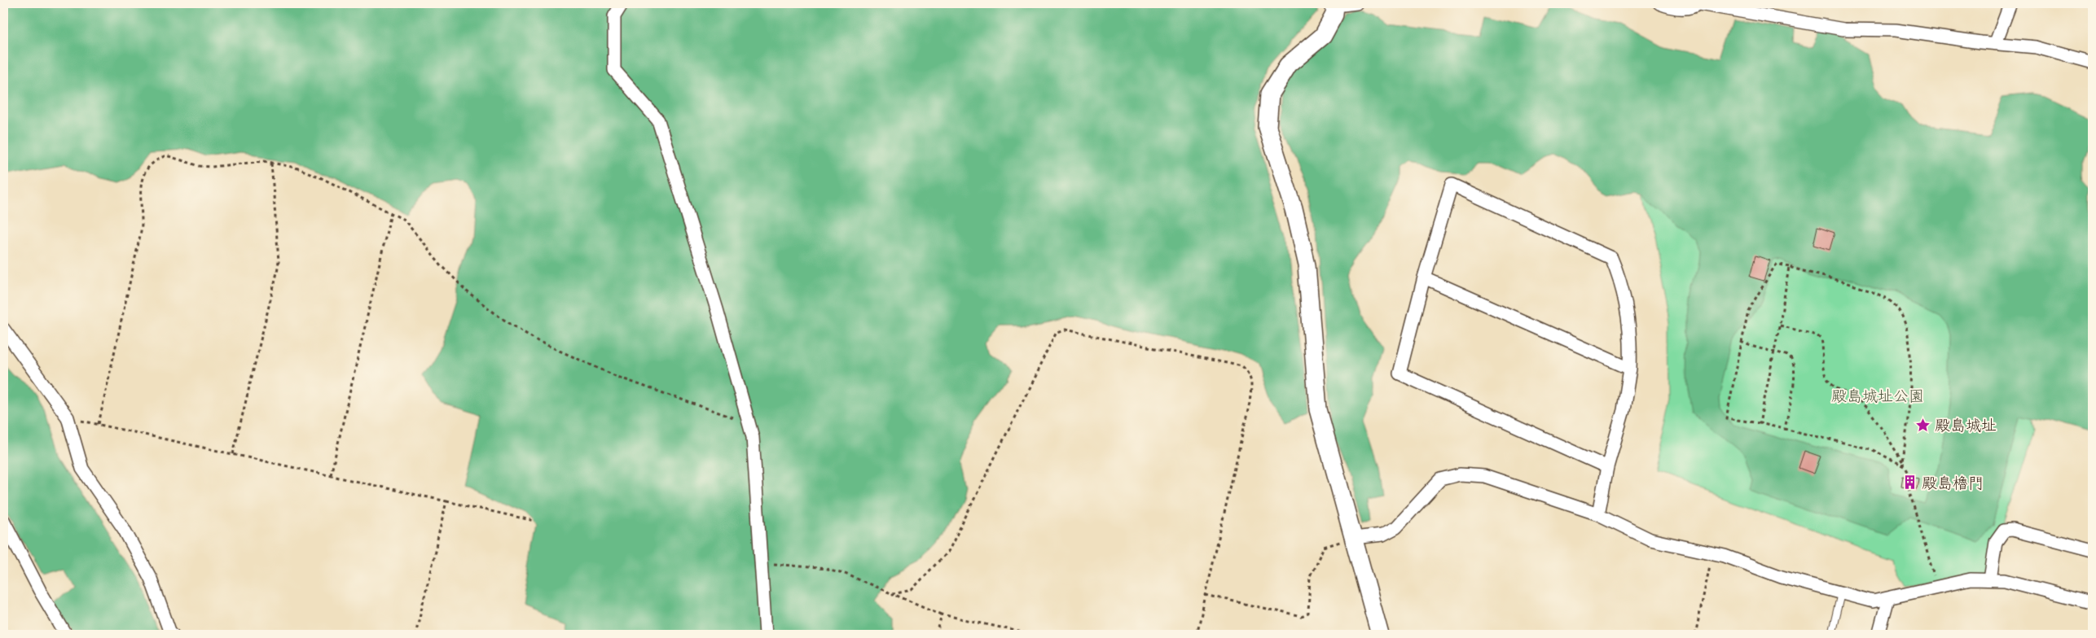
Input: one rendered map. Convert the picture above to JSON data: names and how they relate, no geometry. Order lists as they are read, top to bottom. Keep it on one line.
{"parks":["殿島城址公園"],"places":{"place":["殿島城址"],"building":["殿島櫓門"]}}
